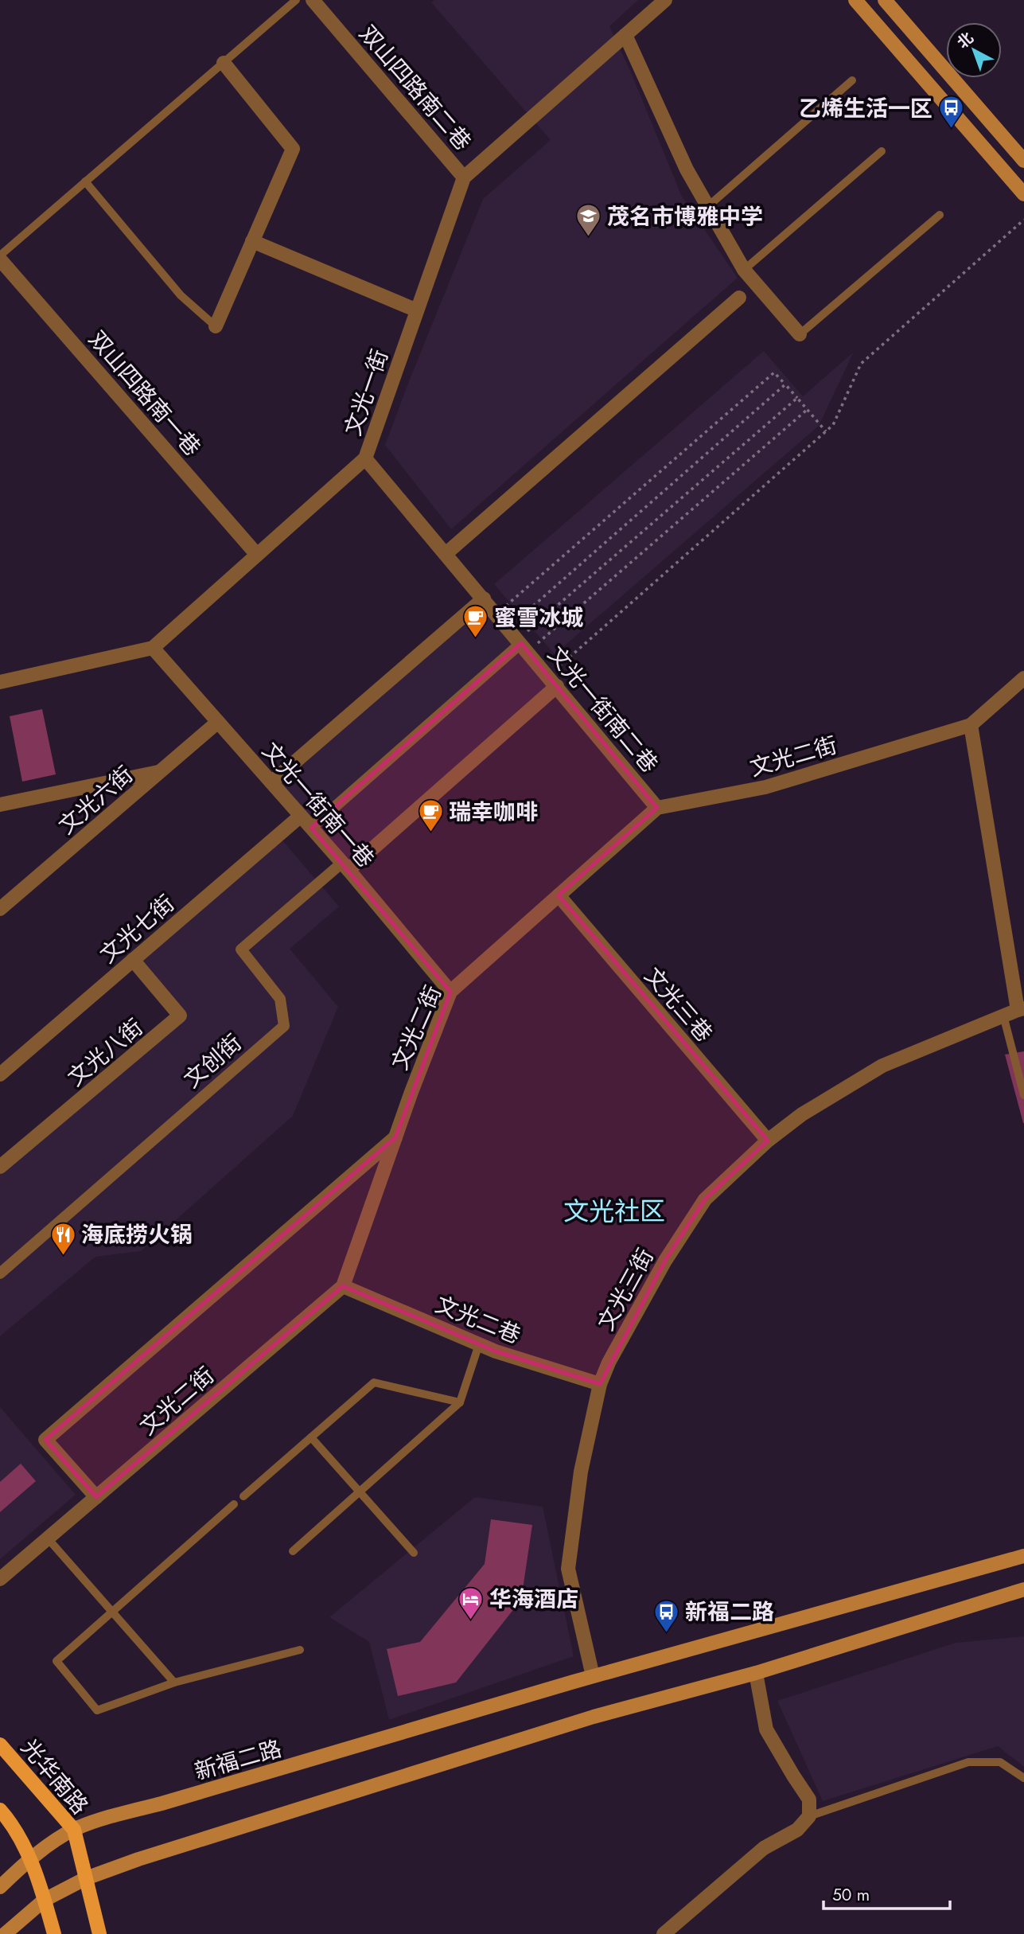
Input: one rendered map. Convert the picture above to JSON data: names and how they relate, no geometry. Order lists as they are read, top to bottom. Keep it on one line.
{"streets":{"main road":["新福二路","光华南路"],"street":["双山四路南二巷","文光一街","双山四路南一巷","文光一街南二巷","文光二街","文光六街","文光一街南一巷","文光七街","文光三巷","文光八街","文创街","文光三街","文光二巷"]},"crossings":[["双山四路南二巷","文光一街"],["文光一街","双山四路南一巷"],["文光一街","文光一街南二巷"],["文光一街","文光一街南一巷"],["文光一街南二巷","文光二街"],["文光二街","文光一街南一巷"],["文光二街","文光三巷"],["文光二街","文光二巷"],["文光六街","文光一街南一巷"],["文光一街南一巷","文光七街"],["文光一街南一巷","文创街"],["文光七街","文光八街"],["文光三巷","文光三街"],["文光三街","文光二巷"],["文光三街","新福二路"],["新福二路","光华南路"]],"districts":["文光社区"],"places":{"bus stop":["乙烯生活一区","新福二路"],"school or university":["茂名市博雅中学"],"cafe":["蜜雪冰城","瑞幸咖啡"],"restaurant":["海底捞火锅"],"hotel":["华海酒店"]},"scale_bar":"50 m","north":"top left"}
